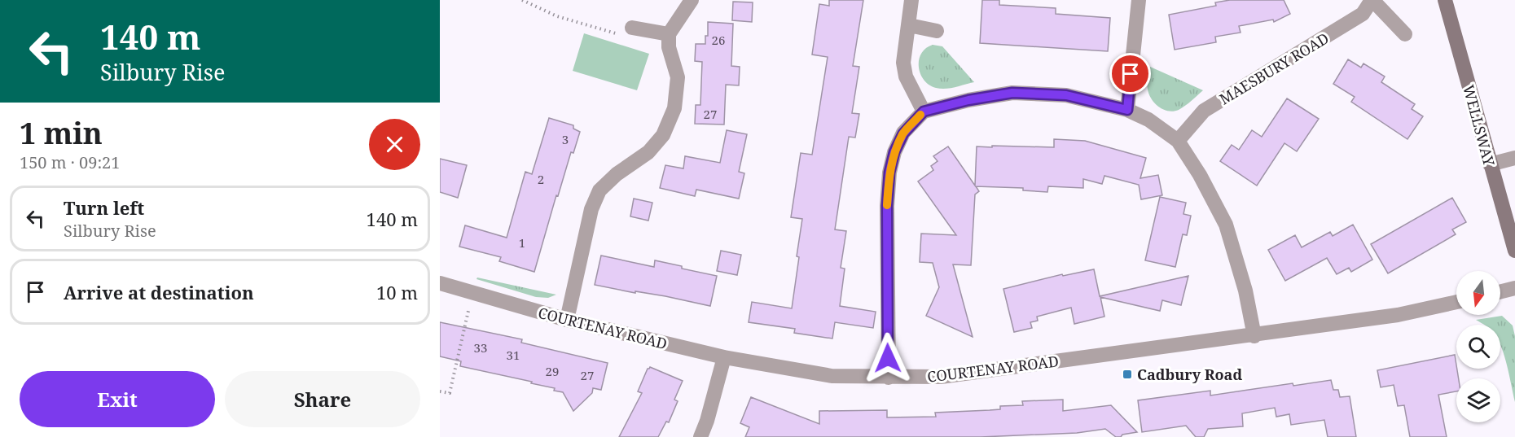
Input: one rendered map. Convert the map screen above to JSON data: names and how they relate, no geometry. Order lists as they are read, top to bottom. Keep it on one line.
{"streets":{"main road":["WELLSWAY"],"street":["MAESBURY ROAD","COURTENAY ROAD"]},"places":{"transit":["Cadbury Road"]},"house_numbers":["26","27","3","2","1","33","31","29","27"],"north":"bottom","page":{"turn":["140 m","Silbury Rise"],"heading":["1 min","150 m · 09:21"],"list":[{"name":"Turn left","note":"Silbury Rise","value":"140 m"},{"name":"Arrive at destination","value":"10 m"}],"buttons":["Exit","Share"]}}
